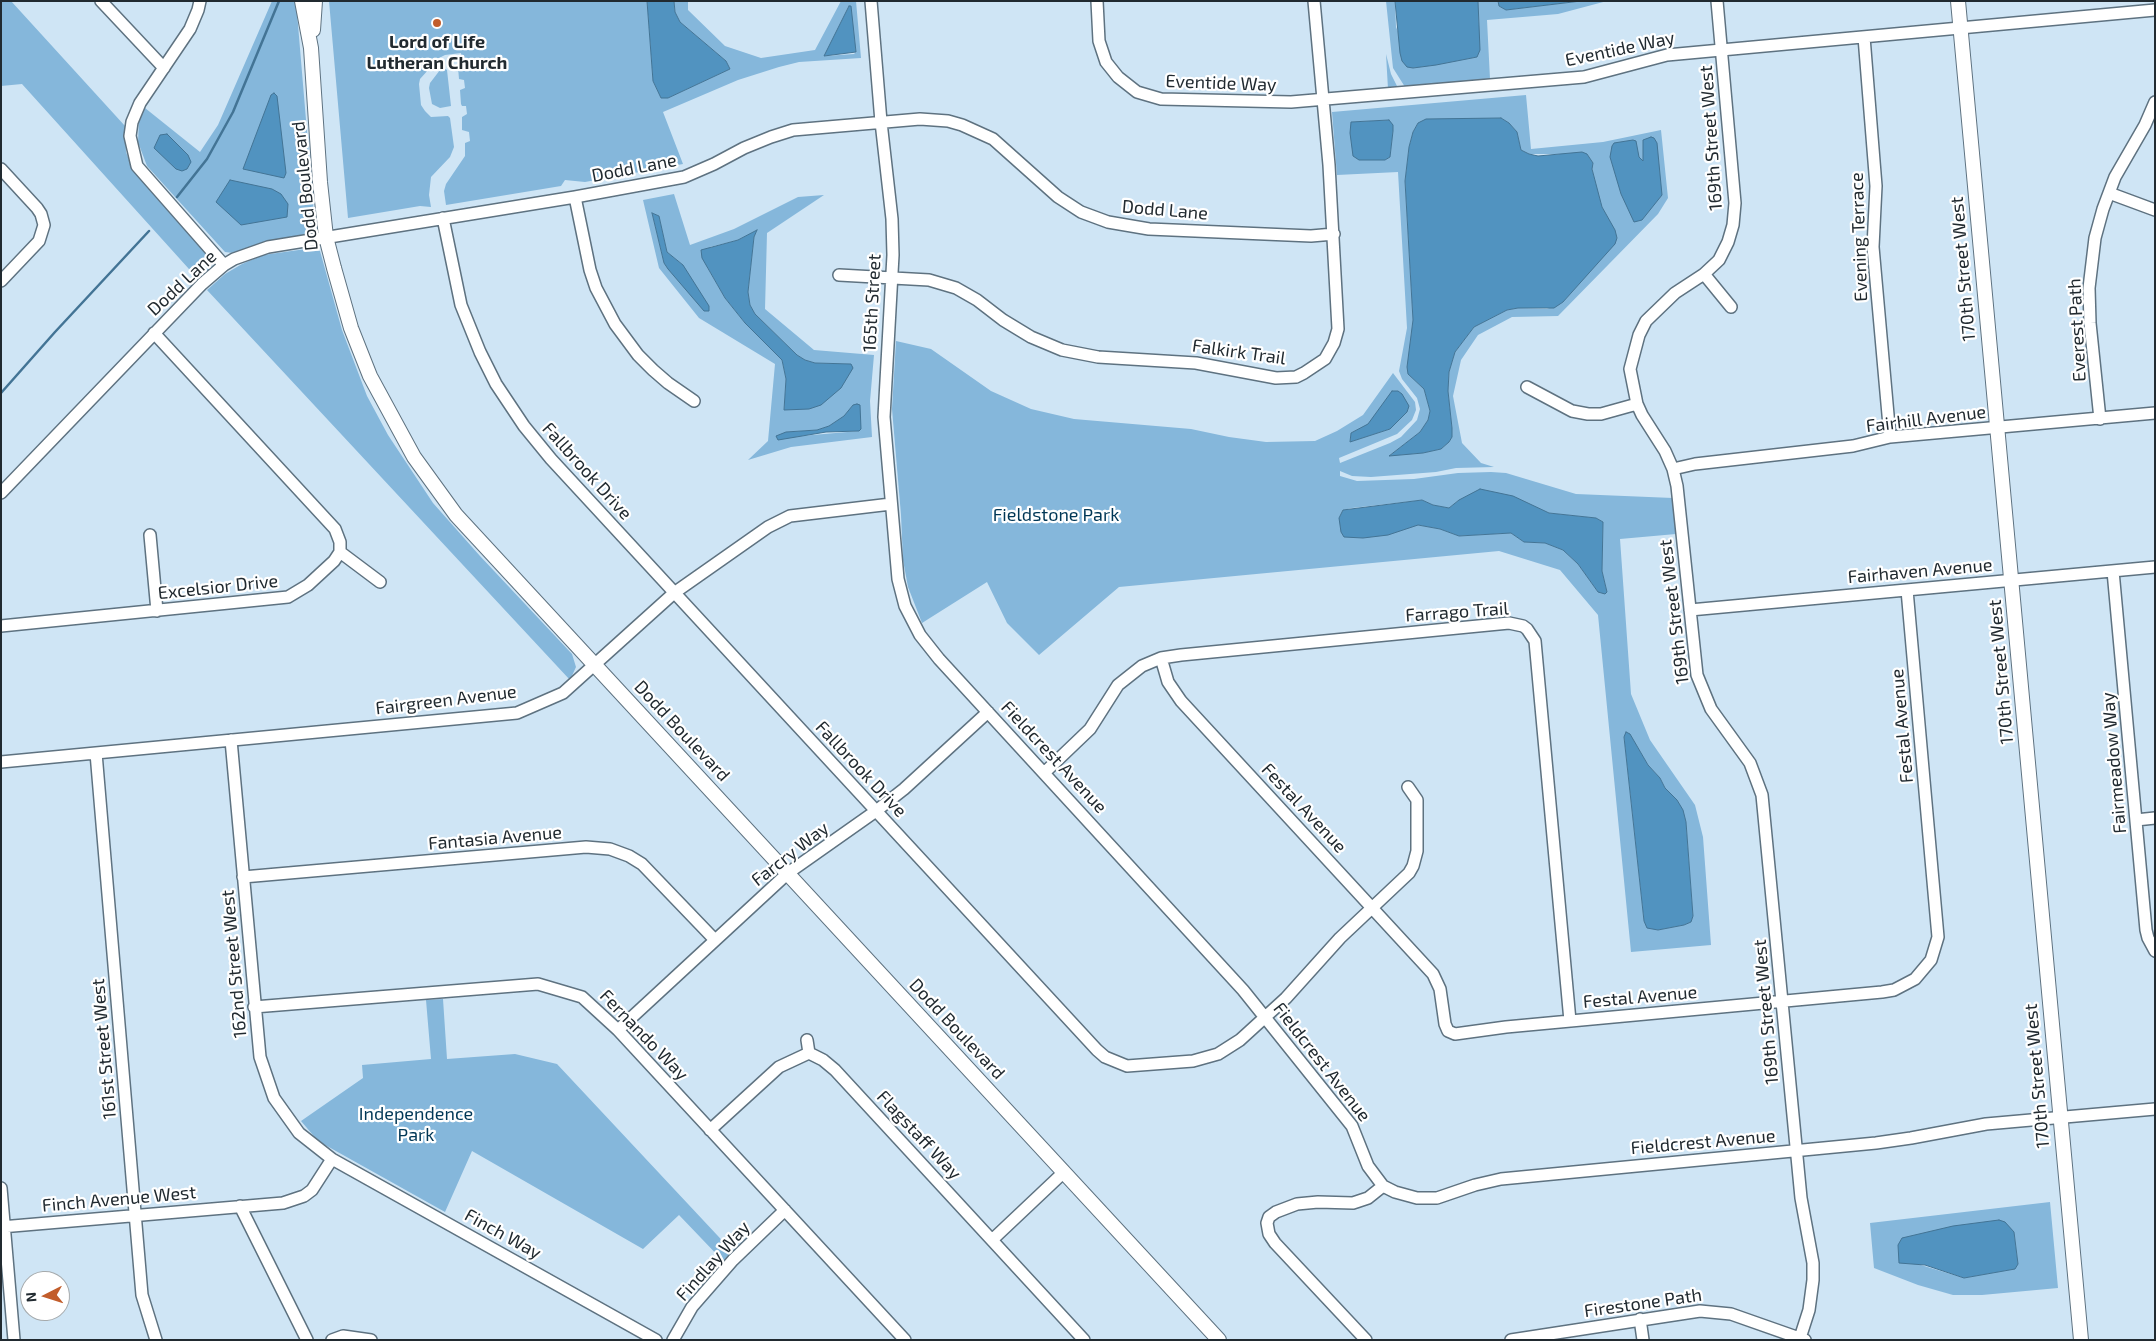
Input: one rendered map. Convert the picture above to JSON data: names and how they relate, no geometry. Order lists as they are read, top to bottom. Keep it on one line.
{"streets":{"street":["Eventide Way","169th Street West","Dodd Lane","Dodd Boulevard","Evening Terrace","170th Street West","165th Street","Everest Path","Falkirk Trail","Fairhill Avenue","Fallbrook Drive","Fairhaven Avenue","Excelsior Drive","Farrago Trail","Fairgreen Avenue","Festal Avenue","Fieldcrest Avenue","Fairmeadow Way","Fantasia Avenue","Farcry Way","162nd Street West","Fernando Way","161st Street West","Flagstaff Way","Finch Avenue West","Finch Way","Findlay Way","Firestone Path"]},"crossings":[["Eventide Way","169th Street West"],["Eventide Way","Evening Terrace"],["Eventide Way","170th Street West"],["Eventide Way","Falkirk Trail"],["169th Street West","Fairhill Avenue"],["169th Street West","Fairhaven Avenue"],["169th Street West","Festal Avenue"],["169th Street West","Fieldcrest Avenue"],["169th Street West","Firestone Path"],["Dodd Lane","Dodd Boulevard"],["Dodd Lane","165th Street"],["Dodd Lane","Falkirk Trail"],["Dodd Lane","Fallbrook Drive"],["Dodd Boulevard","Fairgreen Avenue"],["Dodd Boulevard","Farcry Way"],["Evening Terrace","Fairhill Avenue"],["170th Street West","Fairhill Avenue"],["170th Street West","Fairhaven Avenue"],["170th Street West","Fieldcrest Avenue"],["165th Street","Falkirk Trail"],["165th Street","Fairgreen Avenue"],["165th Street","Fieldcrest Avenue"],["Everest Path","Fairhill Avenue"],["Fallbrook Drive","Fairgreen Avenue"],["Fallbrook Drive","Festal Avenue"],["Fallbrook Drive","Fieldcrest Avenue"],["Fallbrook Drive","Farcry Way"],["Fairhaven Avenue","Festal Avenue"],["Fairhaven Avenue","Fairmeadow Way"],["Farrago Trail","Festal Avenue"],["Farrago Trail","Fieldcrest Avenue"],["Fairgreen Avenue","162nd Street West"],["Fairgreen Avenue","161st Street West"],["Fieldcrest Avenue","Farcry Way"],["Fantasia Avenue","Farcry Way"],["Fantasia Avenue","162nd Street West"],["Farcry Way","Fernando Way"],["162nd Street West","Fernando Way"],["162nd Street West","Finch Avenue West"],["162nd Street West","Finch Way"],["Fernando Way","Findlay Way"],["161st Street West","Finch Avenue West"],["Finch Avenue West","Finch Way"]],"parks":["Fieldstone Park","Independence Park"],"places":["Lord of Life Lutheran Church"],"north":"left"}
